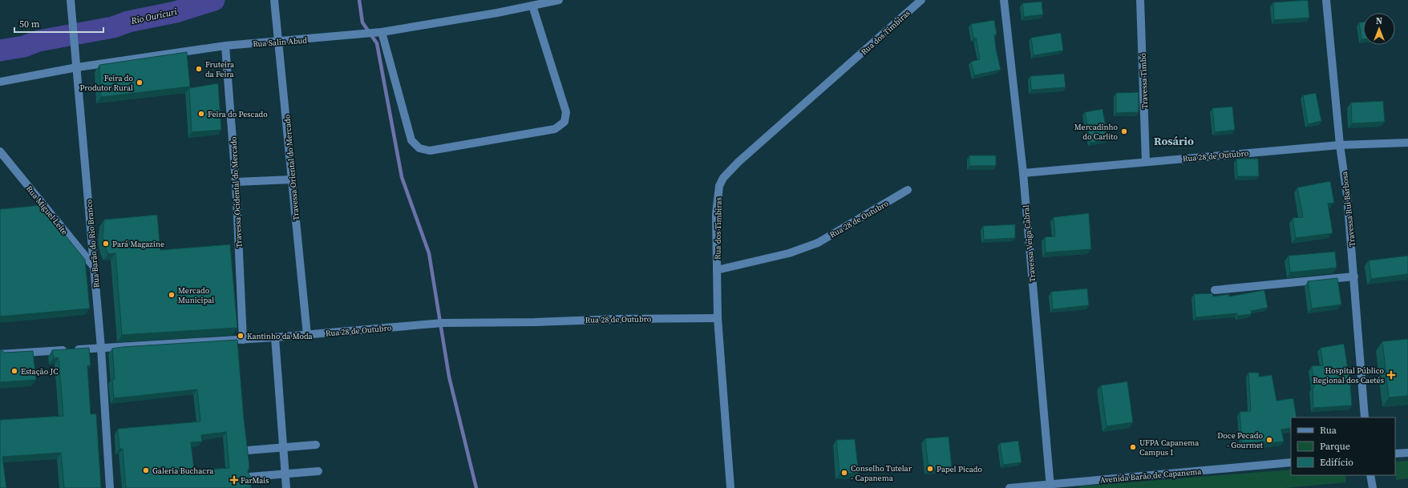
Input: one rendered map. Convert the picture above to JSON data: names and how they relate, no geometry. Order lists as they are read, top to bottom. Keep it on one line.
{"streets":{"street":["Rua dos Timbiras","Rua Salin Abud","Travessa Timbó","Rua 28 de Outubro","Travessa Oriental do Mercado","Travessa Ocidental do Mercado","Travessa Rui Barbosa","Rua Miguel Leite","Rua Barão do Rio Branco","Travessa Veiga Cabral","Avenida Barão de Capanema"]},"crossings":[["Rua dos Timbiras","Rua 28 de Outubro"],["Rua Salin Abud","Travessa Oriental do Mercado"],["Rua Salin Abud","Travessa Ocidental do Mercado"],["Rua Salin Abud","Rua Barão do Rio Branco"],["Travessa Timbó","Rua 28 de Outubro"],["Rua 28 de Outubro","Travessa Oriental do Mercado"],["Rua 28 de Outubro","Travessa Ocidental do Mercado"],["Rua 28 de Outubro","Travessa Rui Barbosa"],["Rua 28 de Outubro","Rua Barão do Rio Branco"],["Rua 28 de Outubro","Travessa Veiga Cabral"],["Rua Miguel Leite","Rua Barão do Rio Branco"],["Travessa Veiga Cabral","Avenida Barão de Capanema"]],"districts":["Rosário"],"water":["Rio Ouricuri"],"places":{"other":["Fruteira da Feira","Feira do Produtor Rural","Feira do Pescado","Mercadinho do Carlito","Pará Magazine","Mercado Municipal","Kantinho da Moda","Estação JC","Doce Pecado - Gourmet","UFPA Capanema Campus I","Papel Picado","Galeria Buchacra","Conselho Tutelar - Capanema"],"health":["Hospital Público Regional dos Caetés","FarMais"]},"legend":["Rua","Parque","Edifício"],"scale_bar":"50 m","north":"top"}
